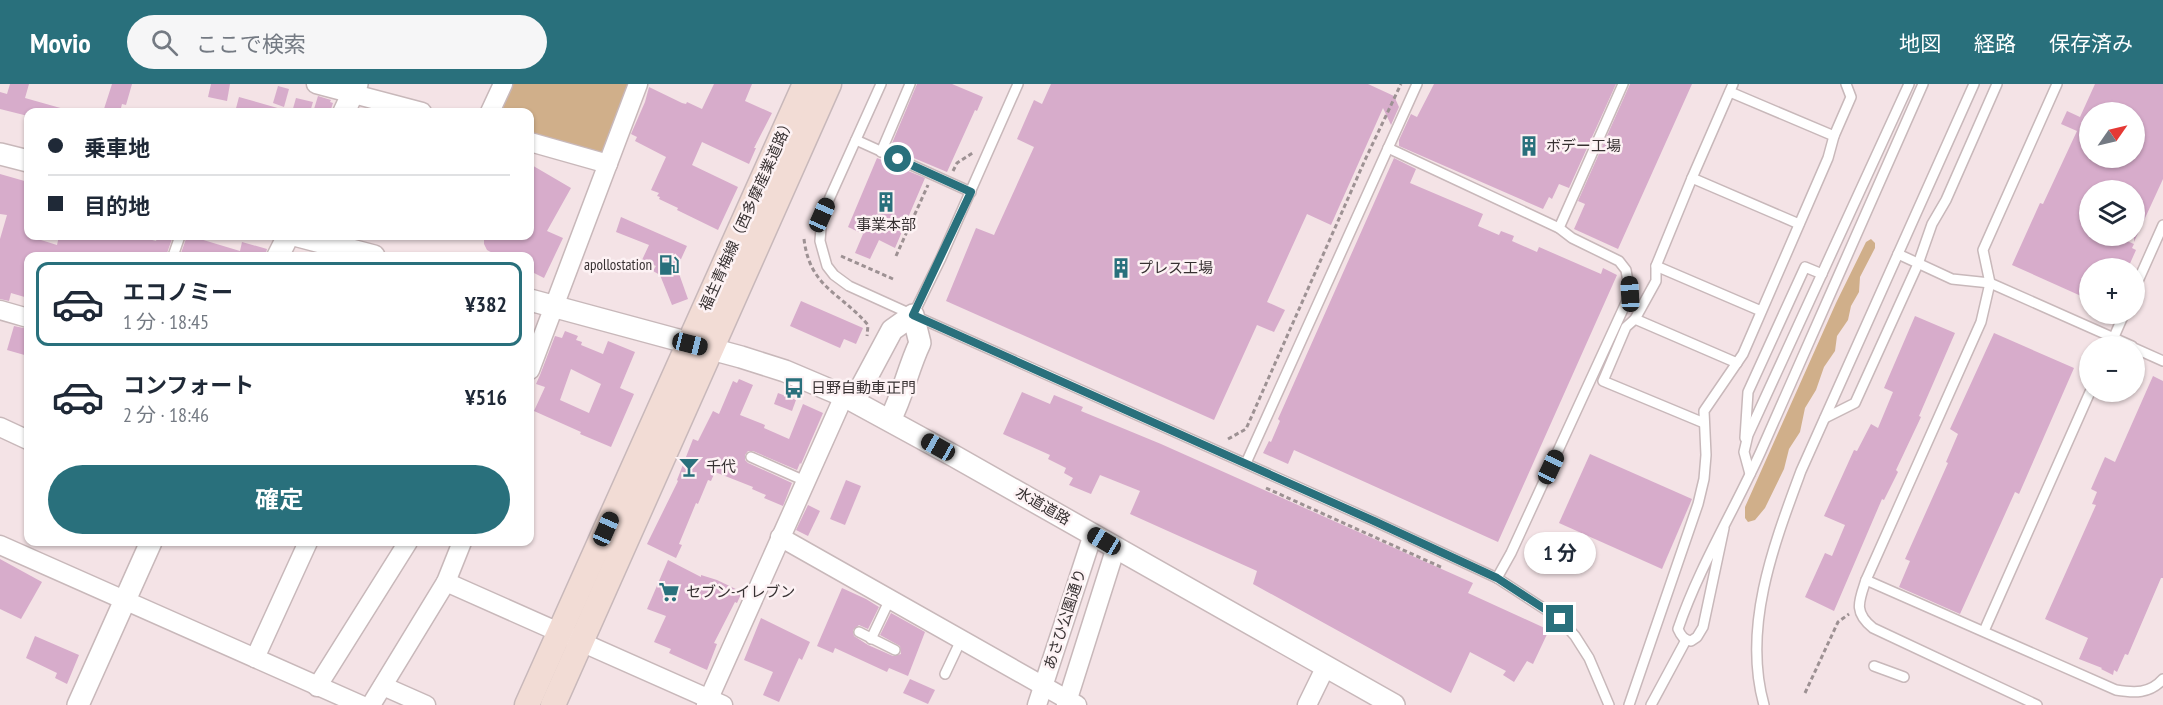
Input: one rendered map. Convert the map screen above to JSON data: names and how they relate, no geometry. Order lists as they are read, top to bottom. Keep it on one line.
{"streets":{"main road":["福生青梅線（西多摩産業道路）"],"street":["水道道路","あさひ公園通り"]},"crossings":[["福生青梅線（西多摩産業道路）","水道道路"],["水道道路","あさひ公園通り"]],"places":{"building":["ボデー工場","事業本部","プレス工場"],"fuel station":["apollostation"],"bus stop":["日野自動車正門"],"bar":["千代"],"supermarket":["セブン-イレブン"]},"north":"top right","page":{"header":"Movio","search":"ここで検索","nav":["地図","経路","保存済み"],"map_buttons":["+","−"],"banner":["乗車地","目的地"],"list":[{"name":"エコノミー","note":"1 分 · 18:45","value":"¥382"},{"name":"コンフォート","note":"2 分 · 18:46","value":"¥516"}],"buttons":"確定","bubble":"1 分"}}
